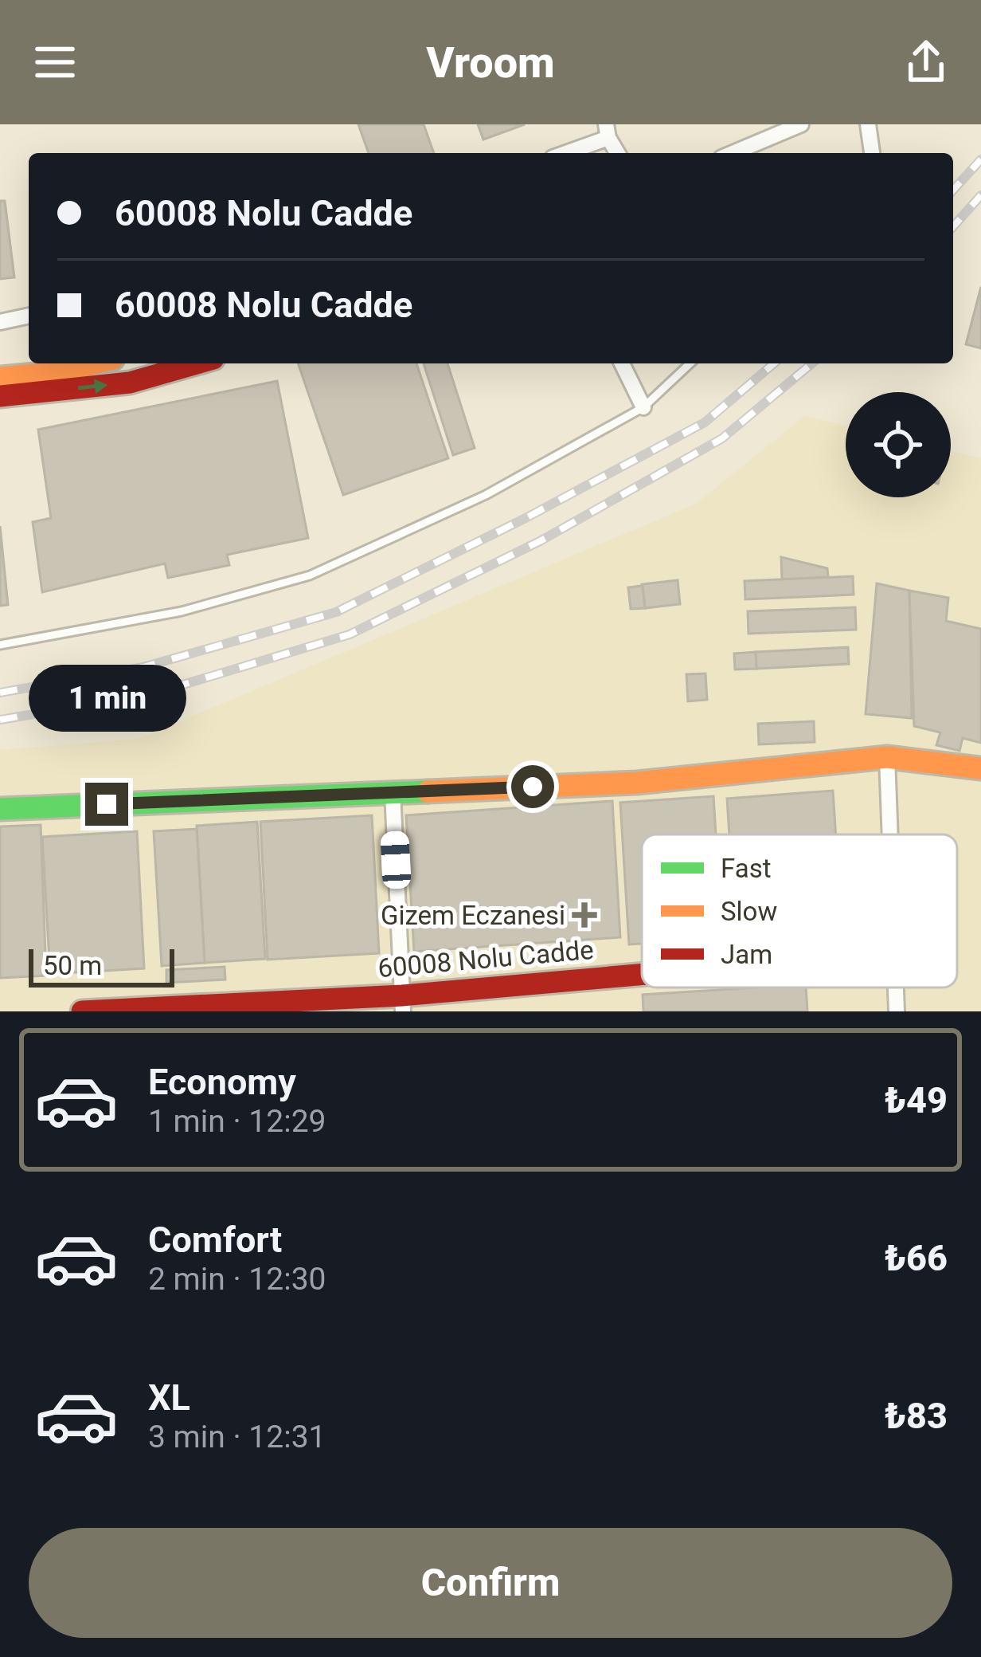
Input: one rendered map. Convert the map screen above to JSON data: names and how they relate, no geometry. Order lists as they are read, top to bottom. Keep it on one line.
{"streets":{"street":["60008 Nolu Cadde"]},"places":{"health":["Gizem Eczanesi"]},"legend":["Fast","Slow","Jam"],"scale_bar":"50 m","page":{"header":"Vroom","banner":["60008 Nolu Cadde","60008 Nolu Cadde"],"bubble":"1 min","scale":"50 m","list":[{"name":"Economy","note":"1 min · 12:29","value":"₺49"},{"name":"Comfort","note":"2 min · 12:30","value":"₺66"},{"name":"XL","note":"3 min · 12:31","value":"₺83"}],"buttons":"Confirm"}}
